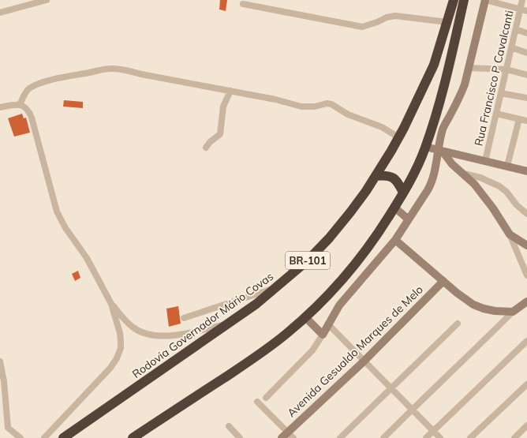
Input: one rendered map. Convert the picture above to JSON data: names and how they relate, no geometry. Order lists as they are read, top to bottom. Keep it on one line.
{"streets":{"highway":["BR-101","Rodovia Governador Mário Covas"],"street":["Rua Francisco P Cavalcanti","Avenida Gesualdo Marques de Melo"]}}
